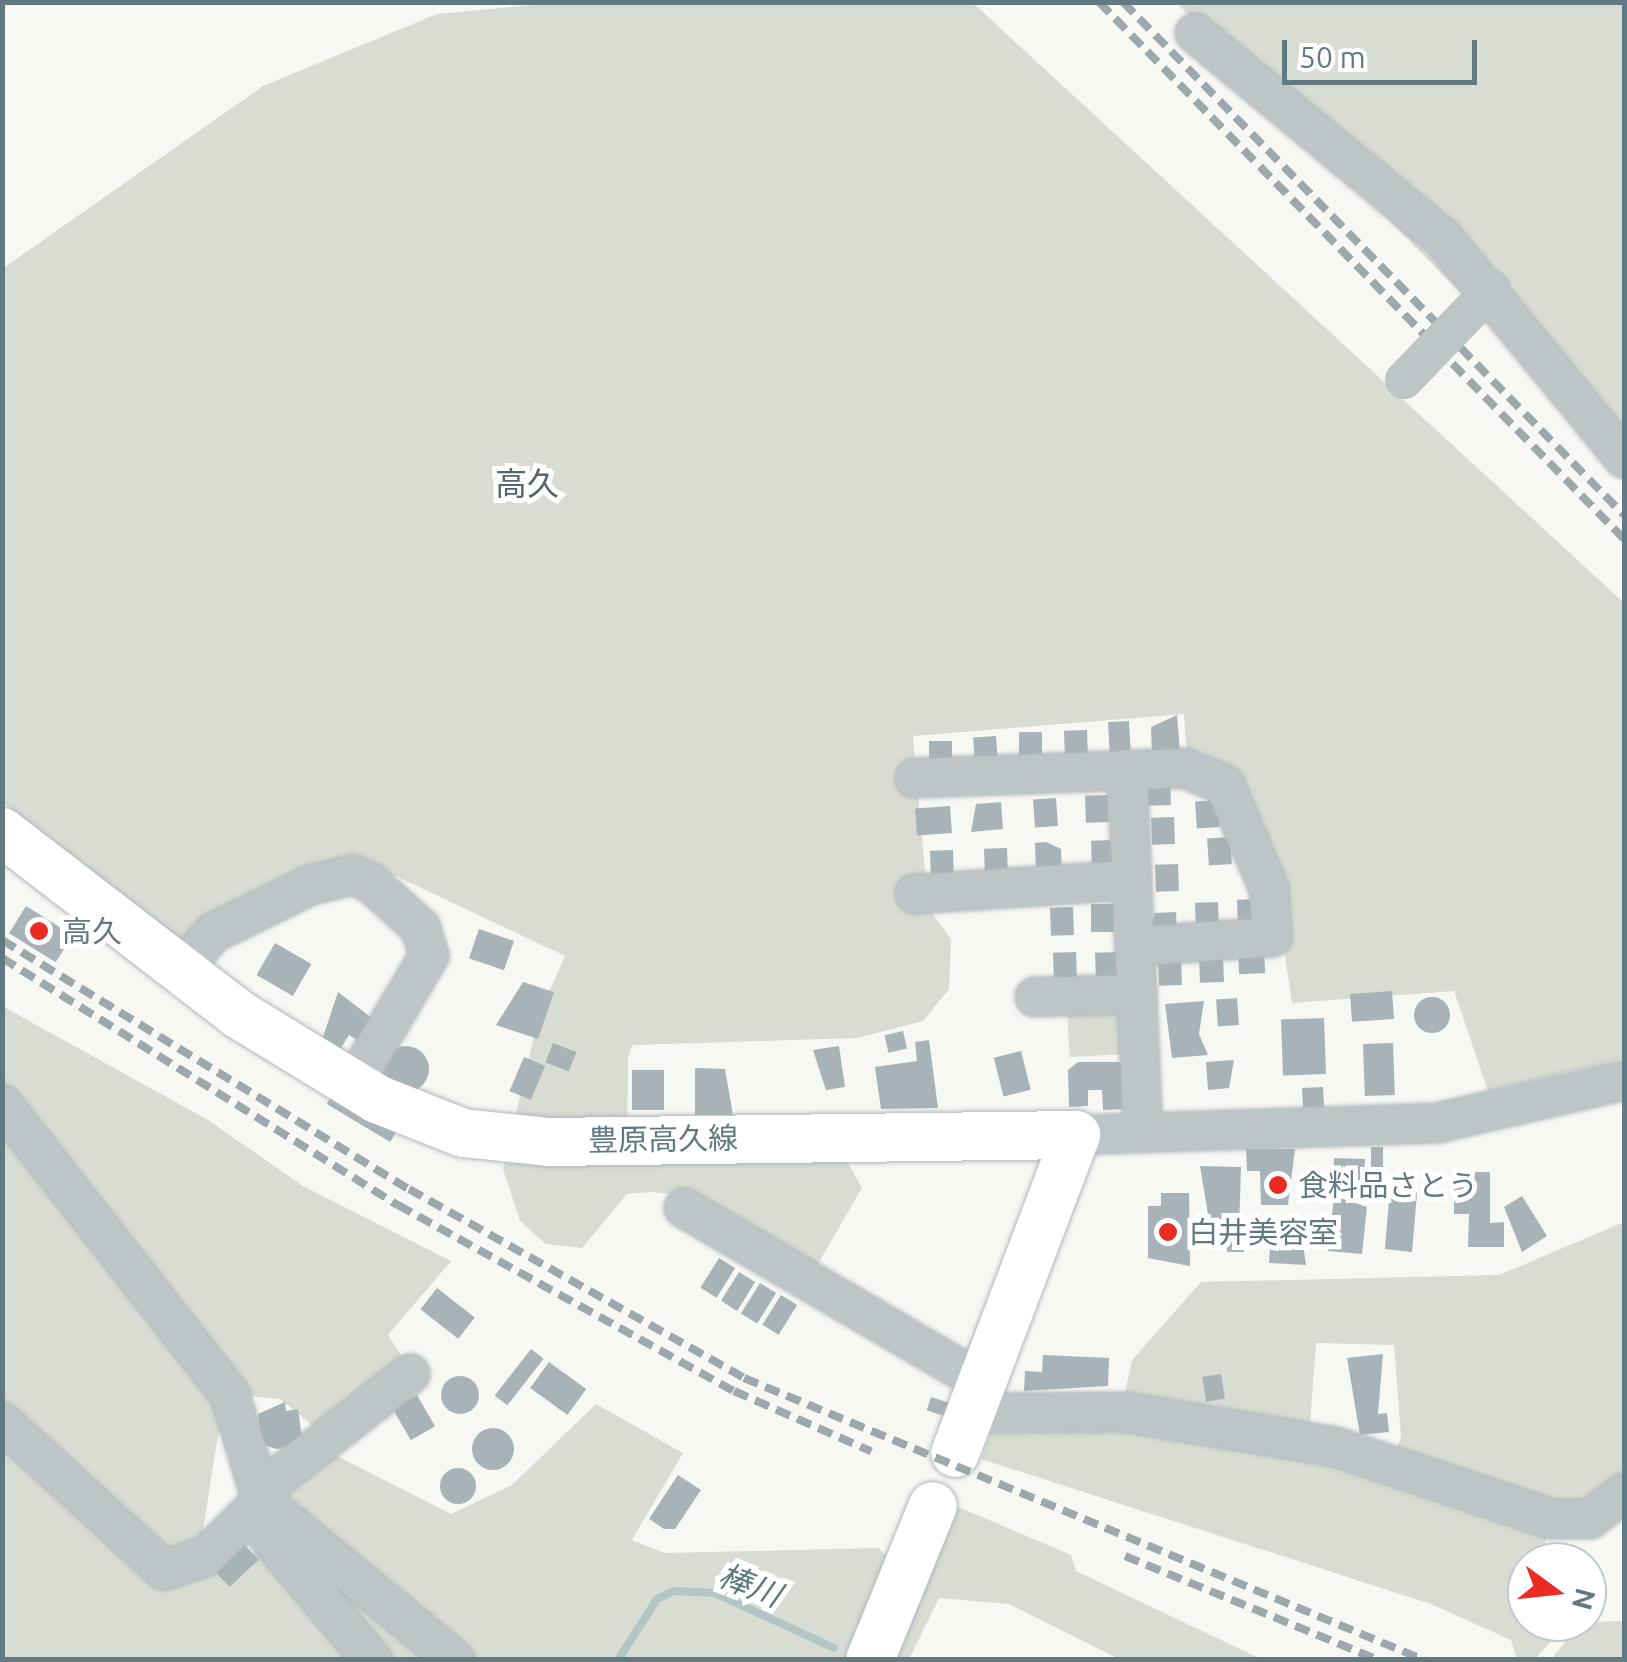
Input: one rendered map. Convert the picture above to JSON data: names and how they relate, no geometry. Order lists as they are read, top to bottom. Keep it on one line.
{"streets":{"main road":["豊原高久線"]},"districts":["高久"],"water":["棒川"],"places":["高久","食料品さとう","白井美容室"],"scale_bar":"50 m","north":"right"}
